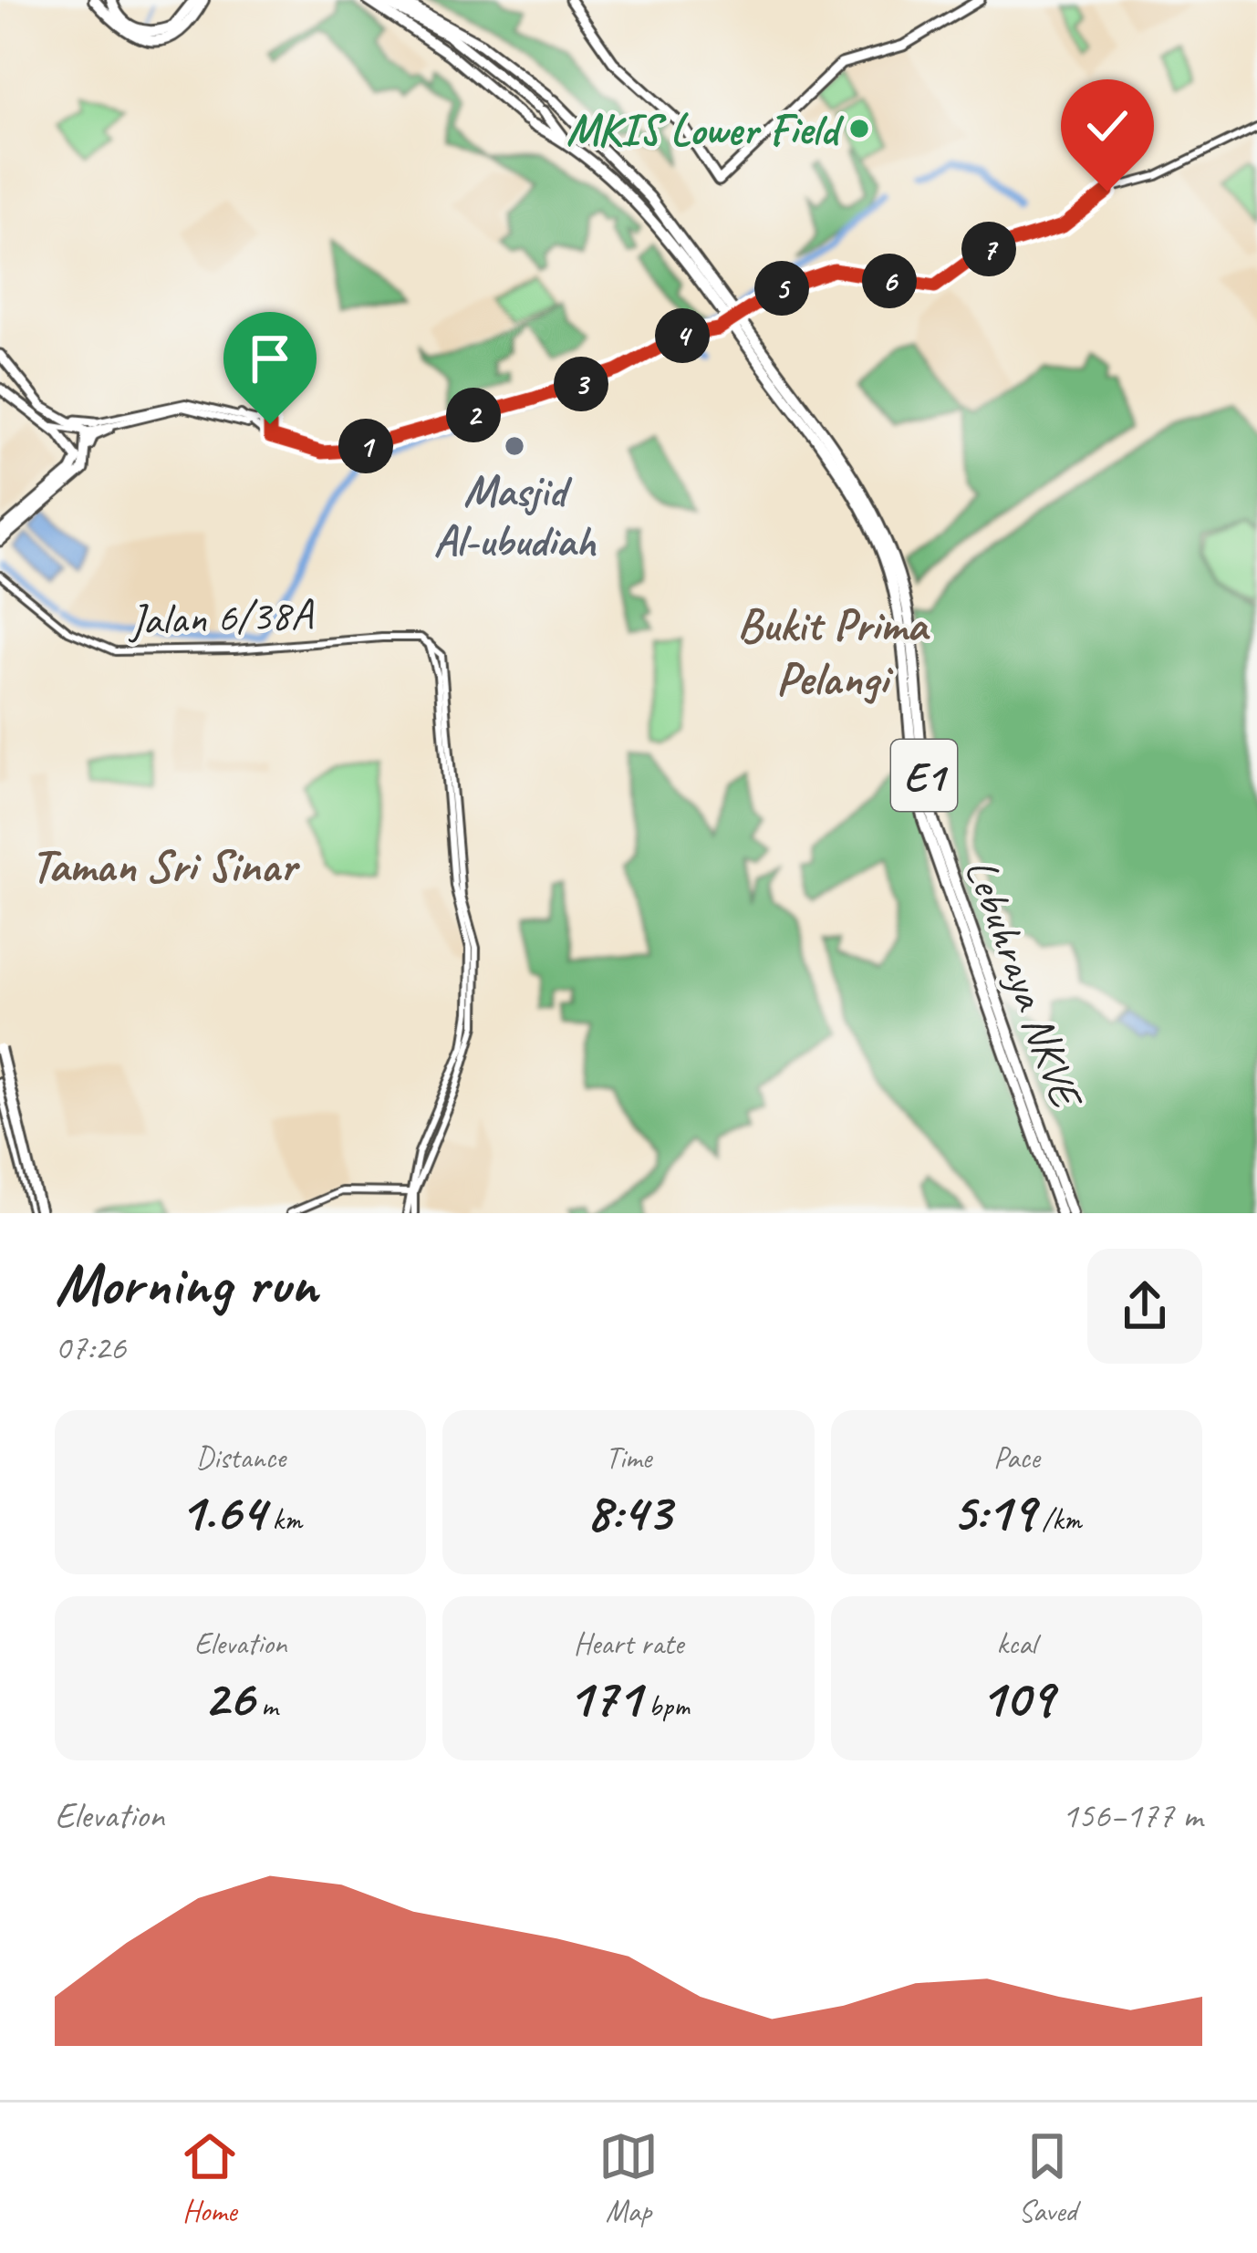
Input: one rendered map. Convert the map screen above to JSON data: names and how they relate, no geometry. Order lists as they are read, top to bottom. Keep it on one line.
{"streets":{"highway":["E1","Lebuhraya NKVE"],"street":["Jalan 6/38A"]},"districts":["Bukit Prima Pelangi","Taman Sri Sinar"],"places":["MKIS Lower Field","Masjid Al-ubudiah"],"page":{"pins":["7","6","5","4","3","2","1"],"heading":["Morning run","07:26"],"stats":[["Distance","1.64 km"],["Time","8:43"],["Pace","5:19 /km"],["Elevation","26 m"],["Heart rate","171 bpm"],["kcal","109"]],"chart":["Elevation","156–177 m"],"tabs":["Home","Map","Saved"]}}
